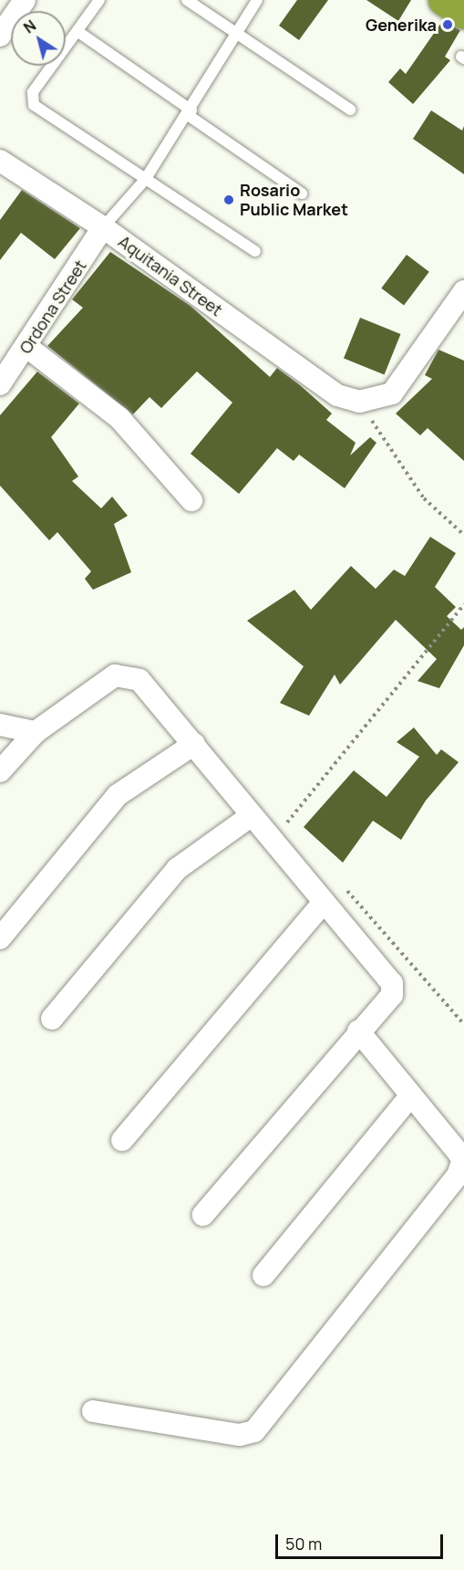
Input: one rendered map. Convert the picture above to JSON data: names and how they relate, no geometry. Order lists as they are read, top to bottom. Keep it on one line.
{"streets":{"street":["Aquitania Street","Ordona Street"]},"crossings":[["Aquitania Street","Ordona Street"]],"places":["Generika","Rosario Public Market"],"scale_bar":"50 m","north":"top left"}
